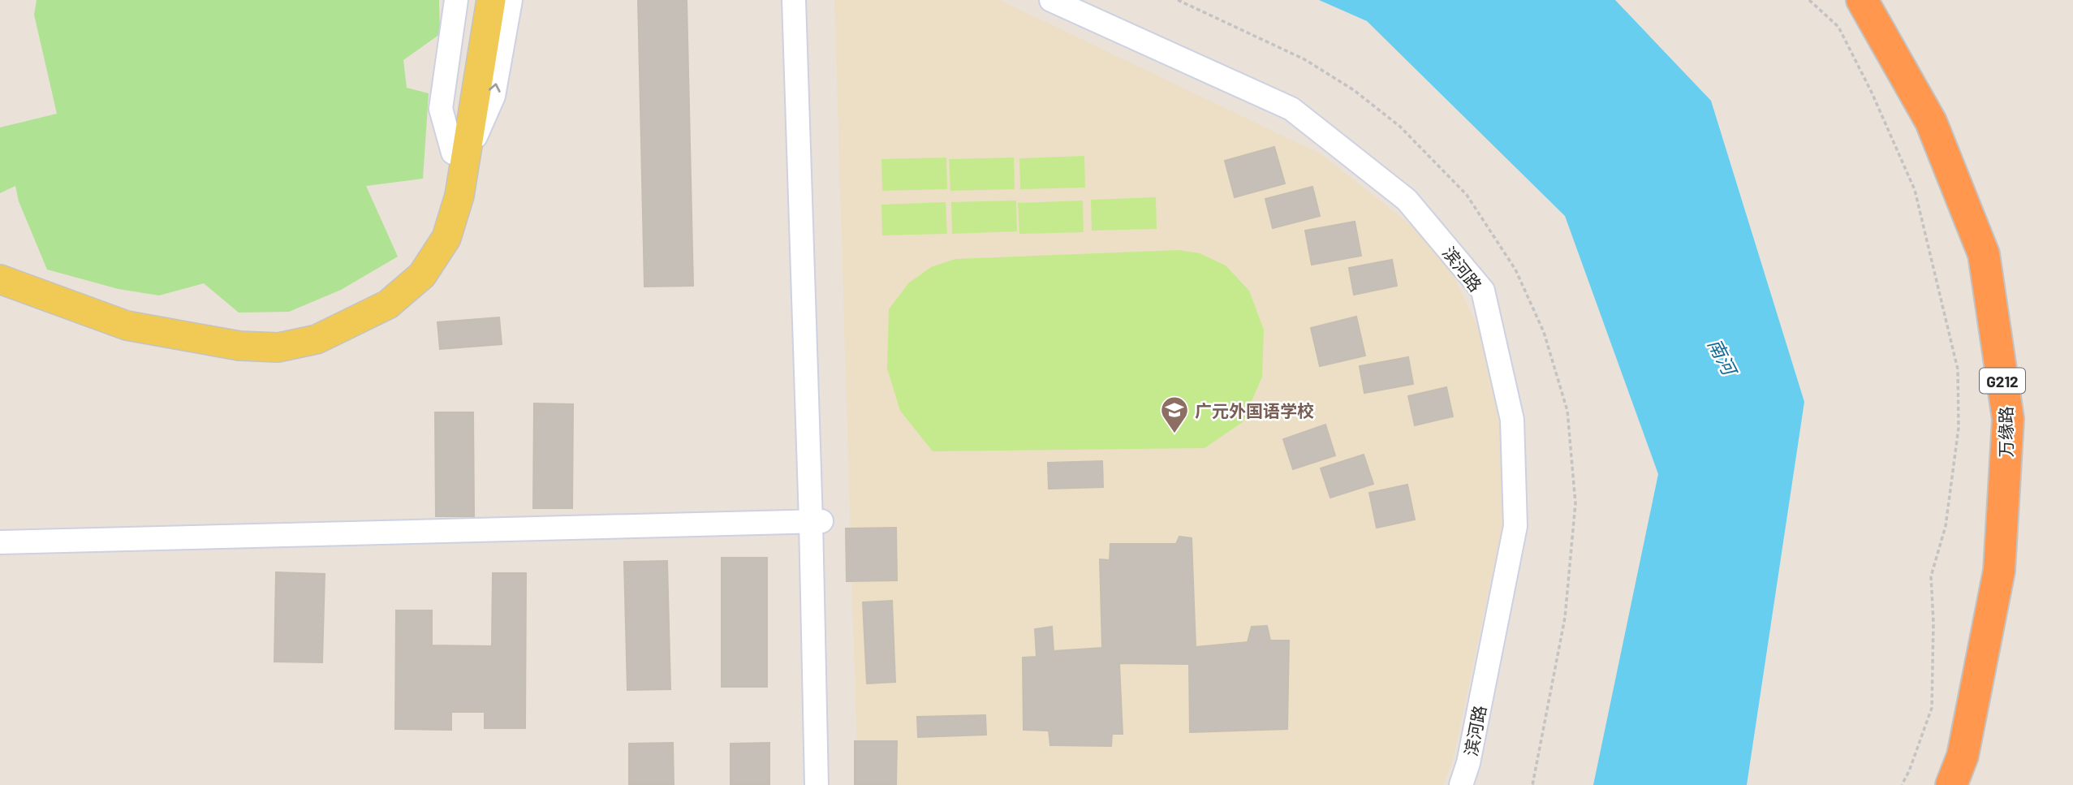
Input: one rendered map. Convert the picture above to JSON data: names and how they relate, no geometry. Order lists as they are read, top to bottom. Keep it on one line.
{"streets":{"highway":["G212","万缘路"],"street":["滨河路"]},"water":["南河"],"places":{"school or university":["广元外国语学校"]}}
